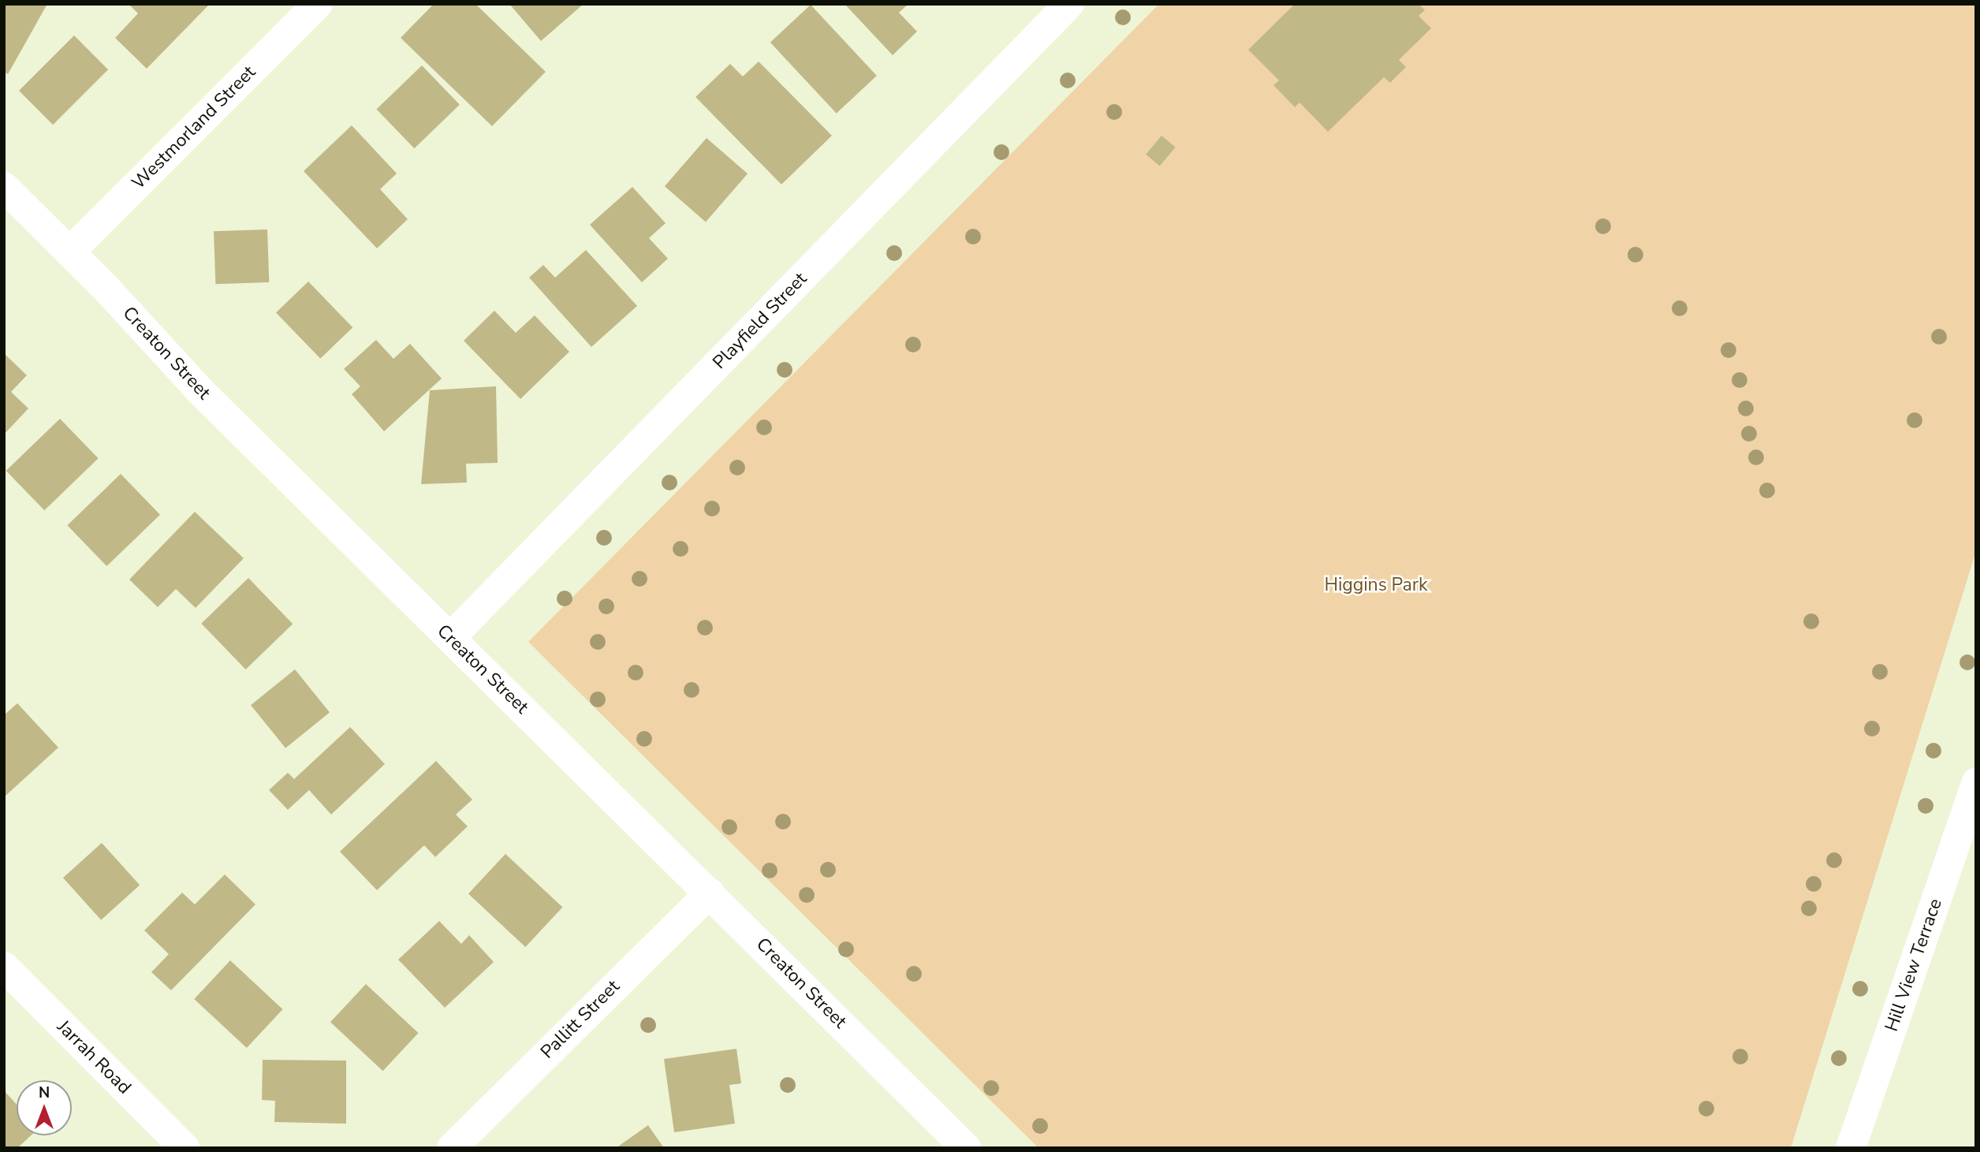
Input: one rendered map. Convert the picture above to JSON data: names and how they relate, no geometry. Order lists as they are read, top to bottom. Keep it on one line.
{"streets":{"street":["Westmorland Street","Playfield Street","Creaton Street","Hill View Terrace","Pallitt Street","Jarrah Road"]},"crossings":[["Westmorland Street","Creaton Street"],["Playfield Street","Creaton Street"],["Creaton Street","Pallitt Street"]],"parks":["Higgins Park"],"north":"top"}
